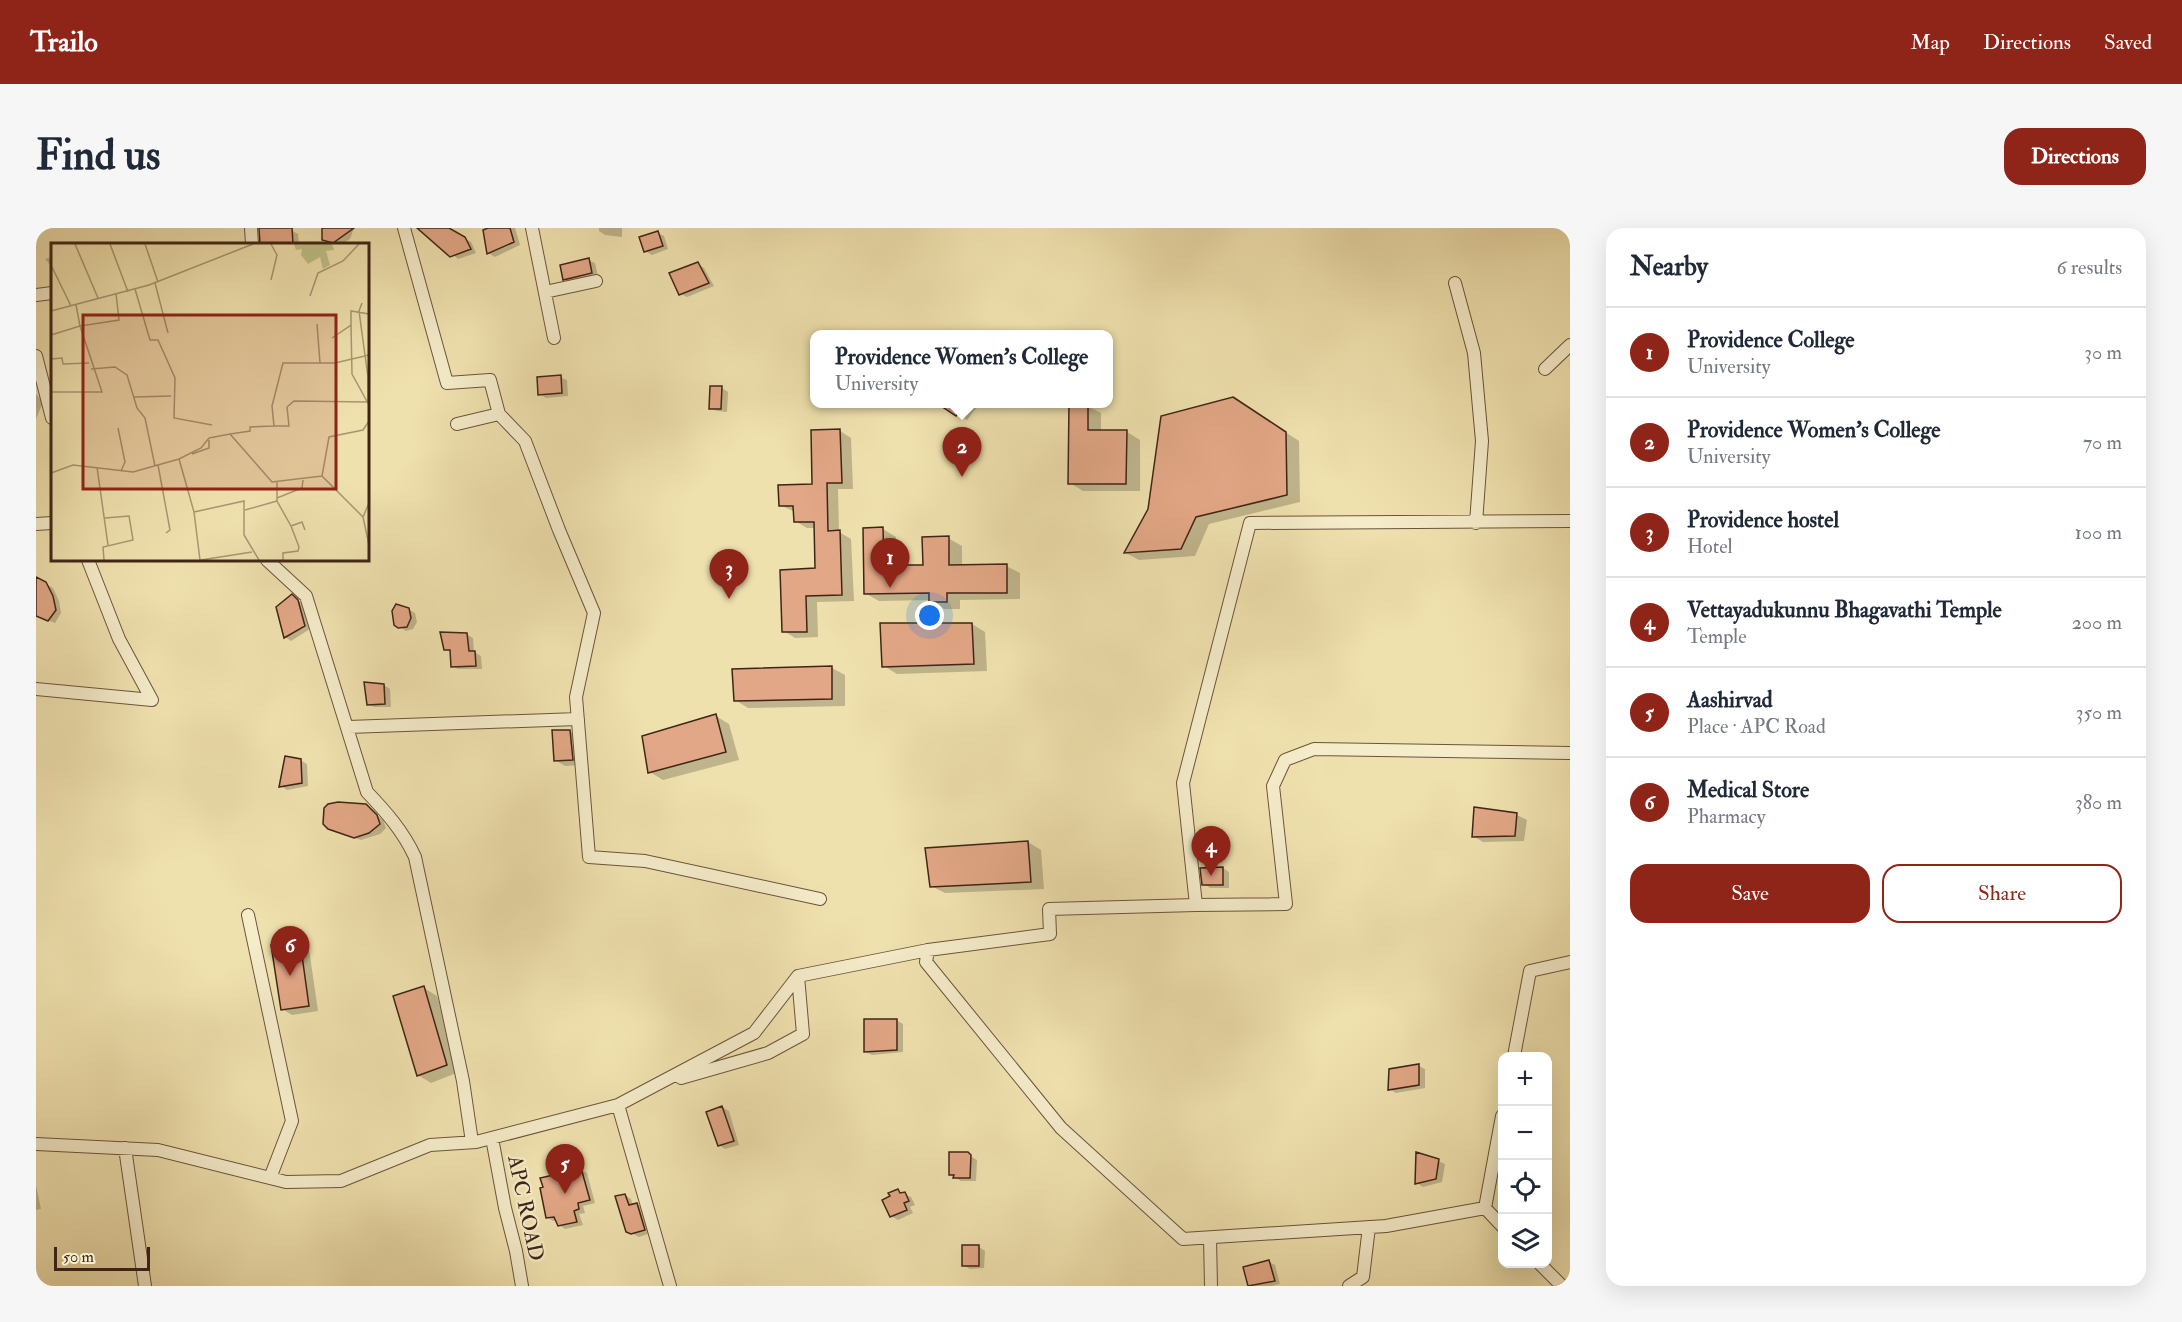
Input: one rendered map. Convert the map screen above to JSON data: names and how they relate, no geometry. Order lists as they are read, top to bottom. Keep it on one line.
{"streets":{"street":["APC ROAD"]},"scale_bar":"50 m","page":{"header":"Trailo","nav":["Map","Directions","Saved"],"buttons":["Directions",["Save","Share"]],"title":"Find us","heading":["Nearby","6 results"],"list":[{"mark":"1","name":"Providence College","note":"University","value":"30 m"},{"mark":"2","name":"Providence Women's College","note":"University","value":"70 m"},{"mark":"3","name":"Providence hostel","note":"Hotel","value":"100 m"},{"mark":"4","name":"Vettayadukunnu Bhagavathi Temple","note":"Temple","value":"200 m"},{"mark":"5","name":"Aashirvad","note":"Place · APC Road","value":"350 m"},{"mark":"6","name":"Medical Store","note":"Pharmacy","value":"380 m"}],"popup":["Providence Women's College","University"],"pins":["2","1","3","4","6","5"],"map_buttons":["+","−"],"scale":"50 m"}}
